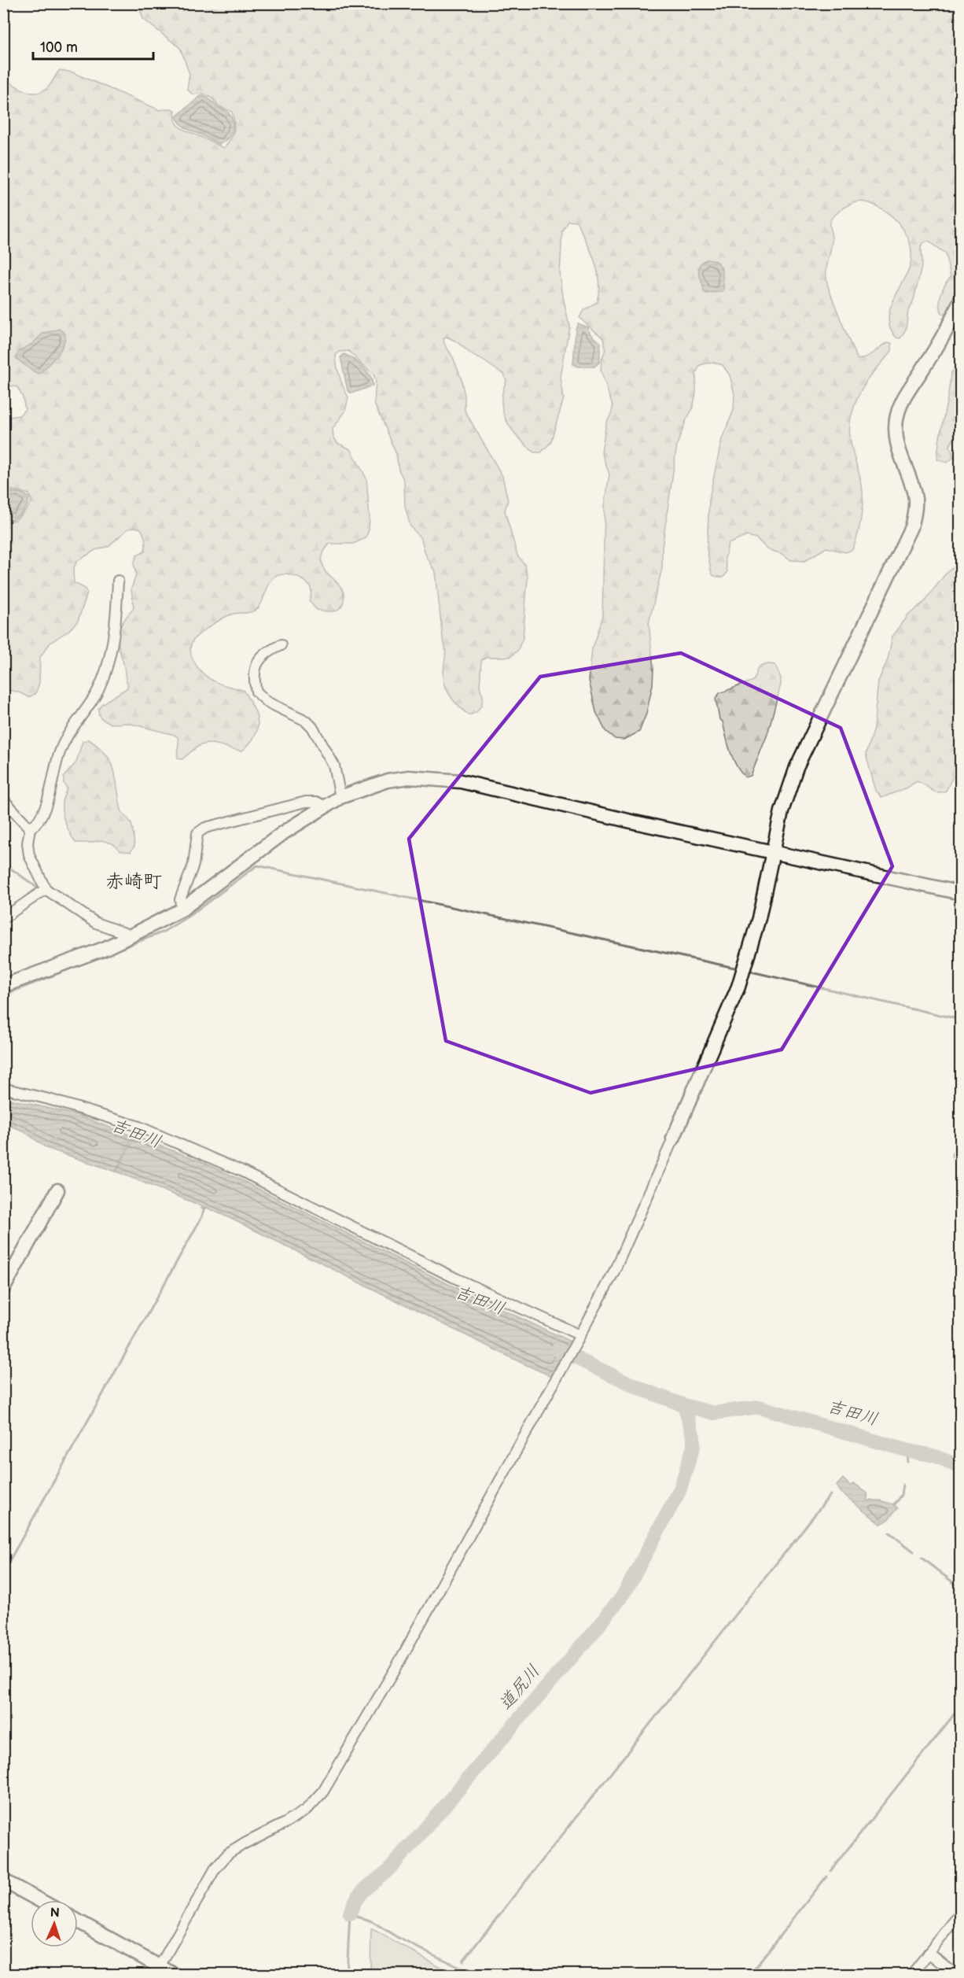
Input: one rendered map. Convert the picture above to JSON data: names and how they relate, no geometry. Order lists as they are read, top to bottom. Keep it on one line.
{"districts":["赤崎町"],"water":["吉田川","道尻川"],"scale_bar":"100 m","north":"top"}
